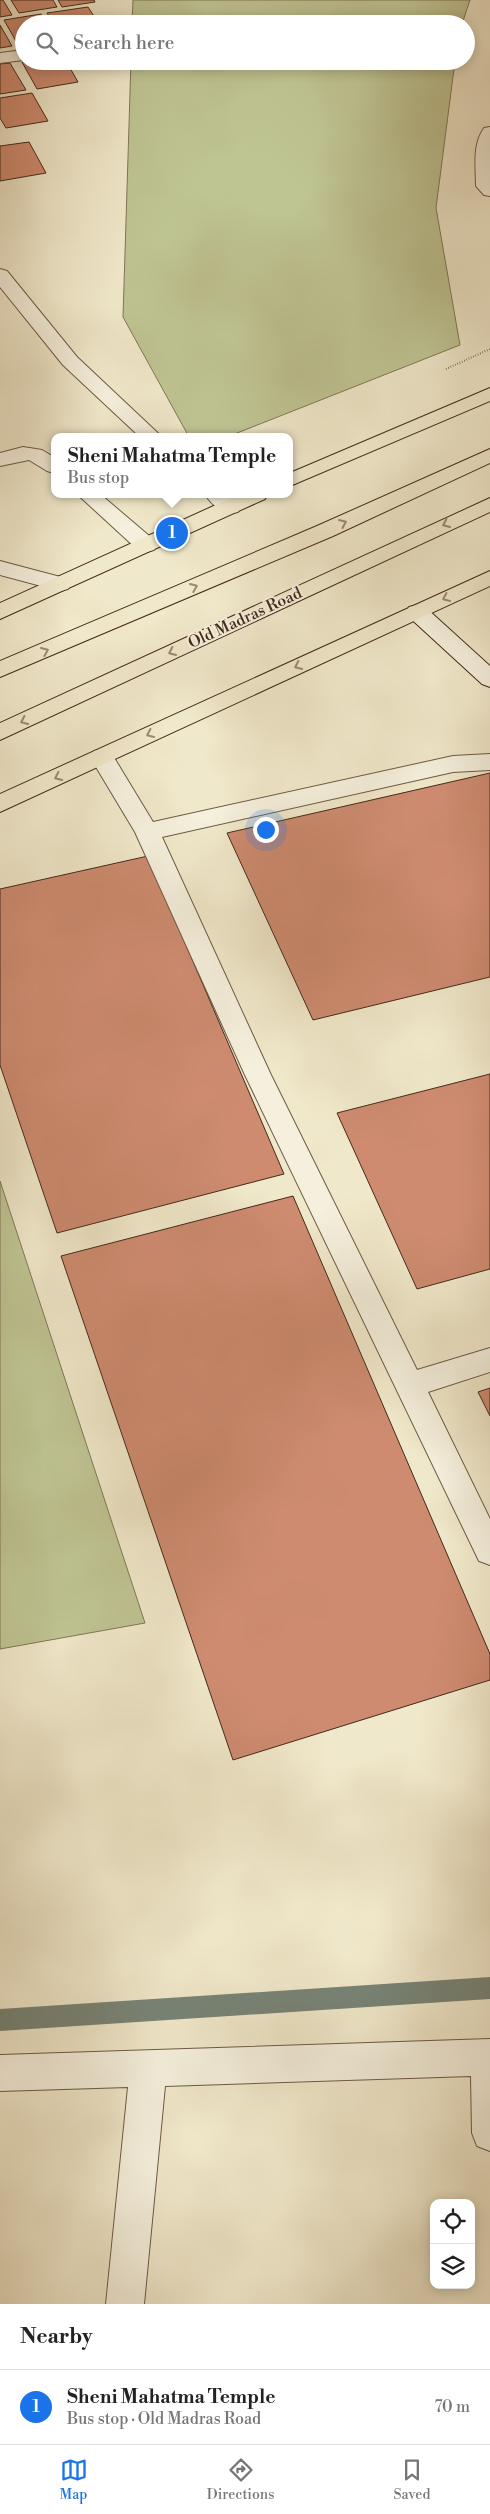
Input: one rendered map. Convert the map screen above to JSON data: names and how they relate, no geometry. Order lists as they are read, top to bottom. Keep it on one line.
{"streets":{"main road":["Old Madras Road"]},"page":{"search":"Search here","popup":["Sheni Mahatma Temple","Bus stop"],"pins":"1","heading":"Nearby","list":[{"mark":"1","name":"Sheni Mahatma Temple","note":"Bus stop · Old Madras Road","value":"70 m"}],"nav":["Map","Directions","Saved"]}}
